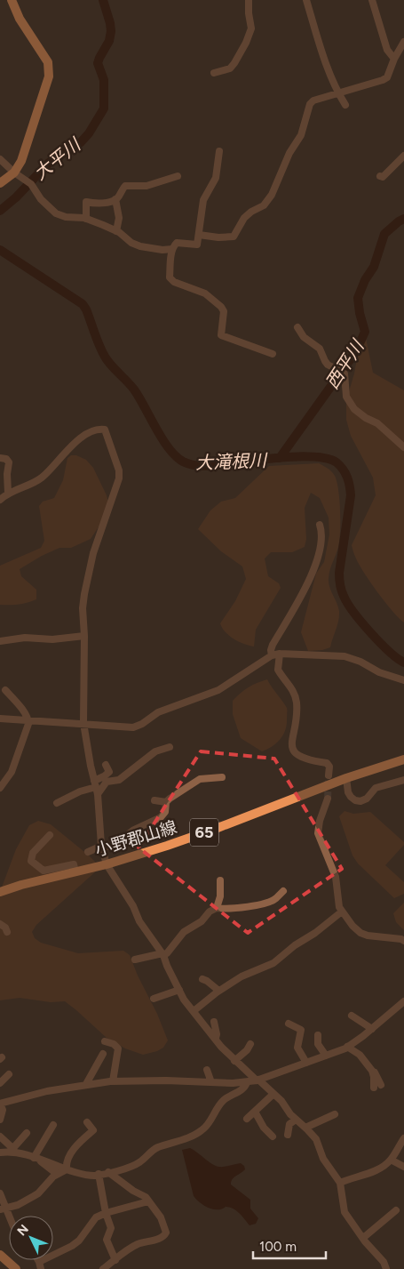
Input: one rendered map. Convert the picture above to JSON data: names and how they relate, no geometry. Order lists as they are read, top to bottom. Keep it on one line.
{"streets":{"main road":["65","小野郡山線"]},"water":["大平川","西平川","大滝根川"],"scale_bar":"100 m","north":"top left"}
